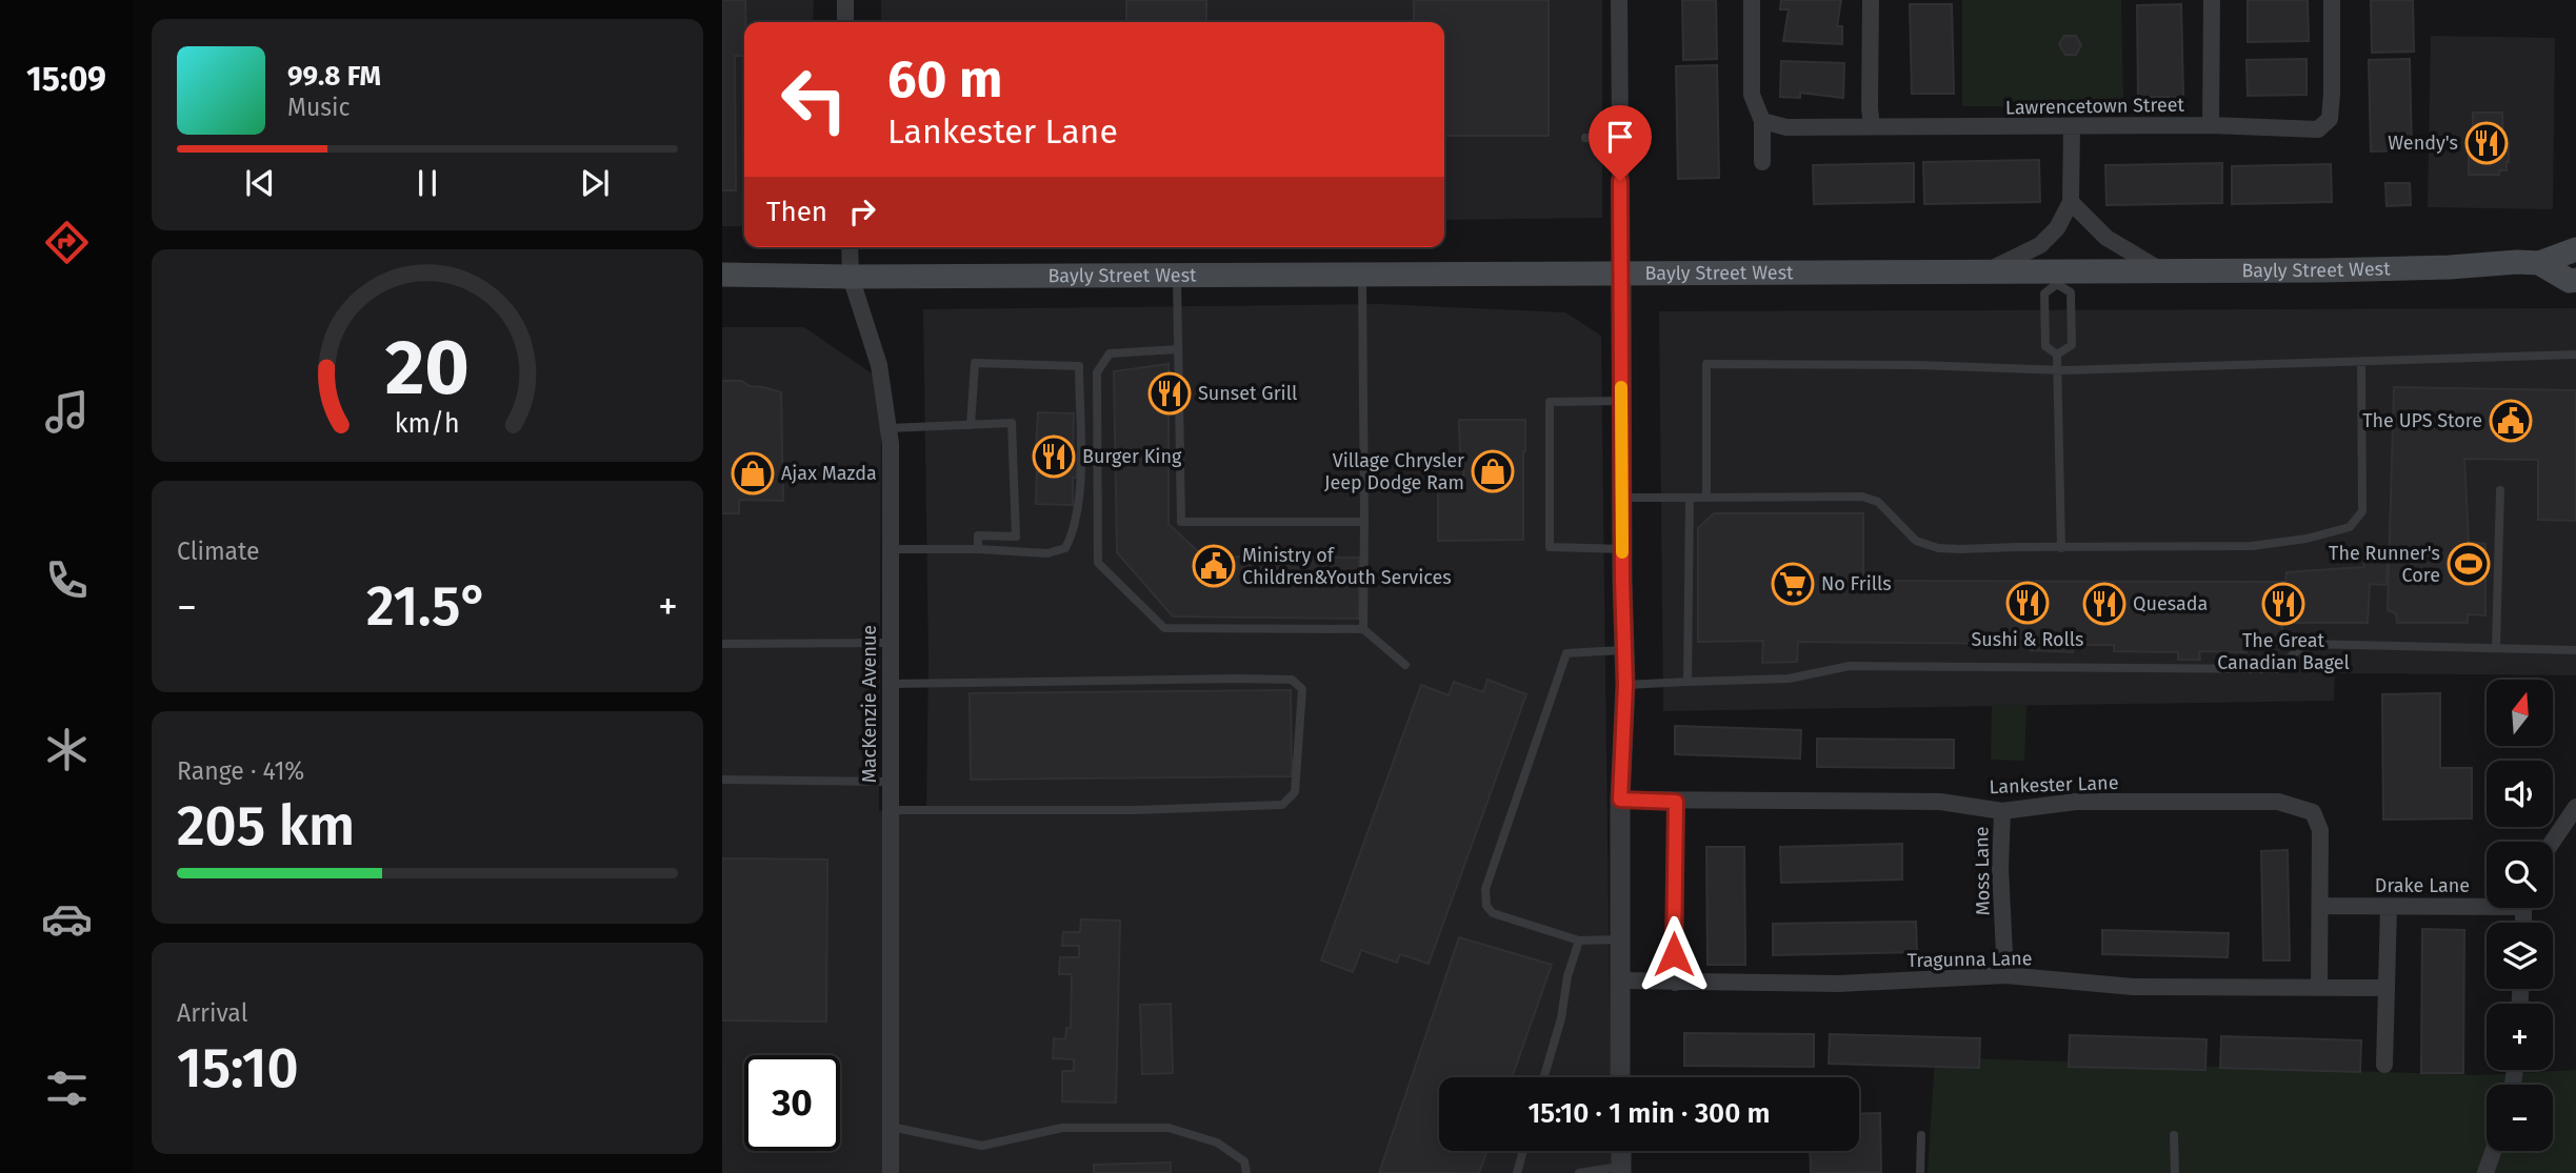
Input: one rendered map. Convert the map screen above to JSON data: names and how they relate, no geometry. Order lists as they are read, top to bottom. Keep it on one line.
{"streets":{"main road":["Bayly Street West"],"street":["Lawrencetown Street","MacKenzie Avenue","Lankester Lane","Moss Lane","Drake Lane","Tragunna Lane"]},"crossings":[["Bayly Street West","MacKenzie Avenue"],["Lankester Lane","Moss Lane"],["Lankester Lane","Drake Lane"],["Lankester Lane","Tragunna Lane"],["Moss Lane","Tragunna Lane"]],"places":{"restaurant":["Wendy's","Sunset Grill","Burger King","Sushi & Rolls","Quesada","The Great Canadian Bagel"],"public building":["The UPS Store","Ministry of Children&Youth Services"],"shop":["Village Chrysler Jeep Dodge Ram","Ajax Mazda"],"sports":["The Runner's Core"],"supermarket":["No Frills"]},"north":"top","page":{"tabs":"15:09","turn":["60 m","Lankester Lane"],"song":["99.8 FM","Music"],"then":"Then","tile":["Climate",["Range · 41%","205 km"],["Arrival","15:10"]],"heat":["−","21.5°","+"],"map_buttons":["+","−"],"limit":"30","trip":"15:10 · 1 min · 300 m","gauge":["20","km/h"]}}
